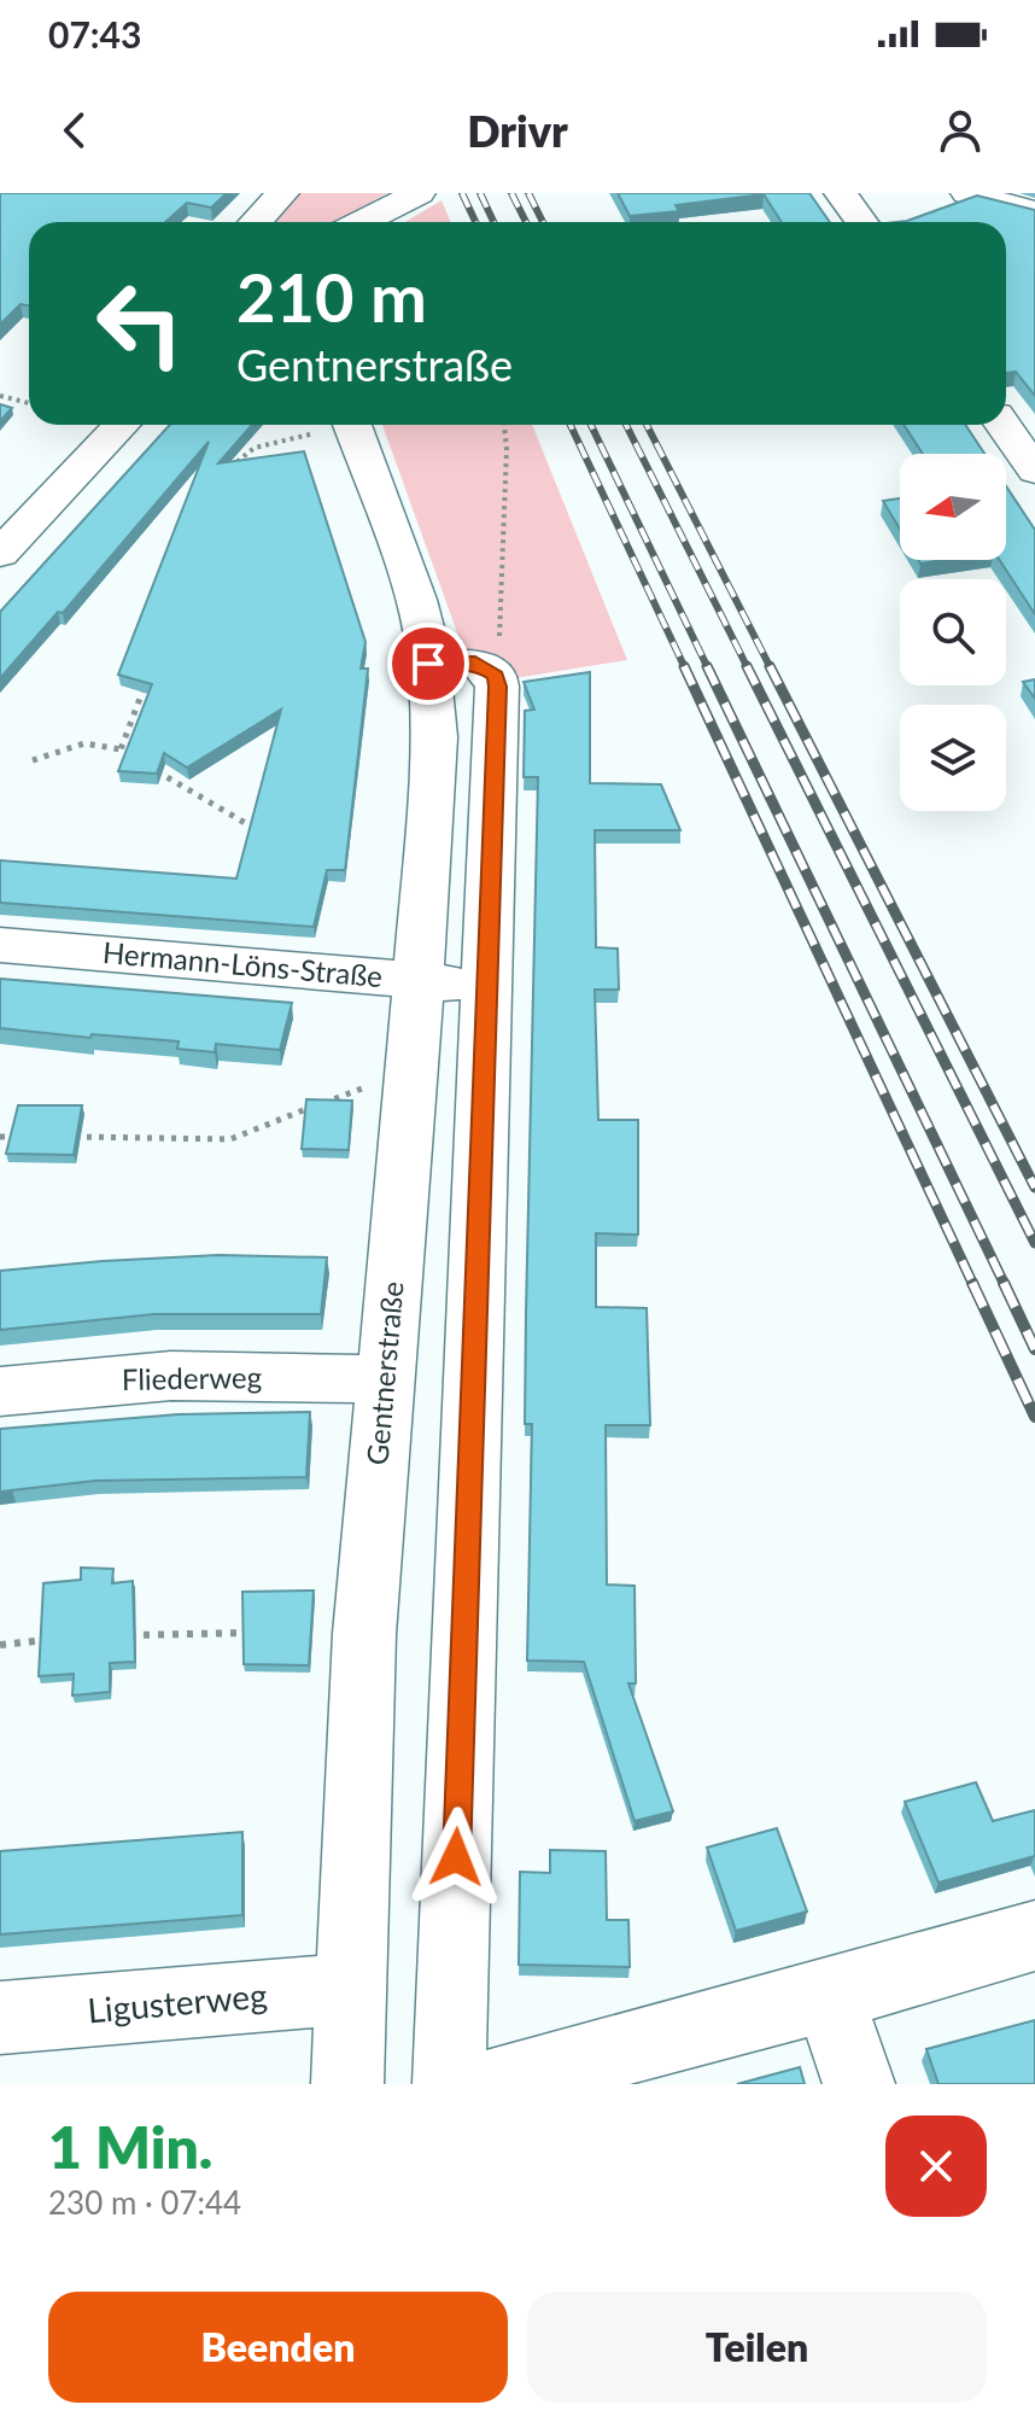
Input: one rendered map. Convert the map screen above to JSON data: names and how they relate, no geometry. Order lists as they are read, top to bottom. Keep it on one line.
{"streets":{"street":["Hermann-Löns-Straße","Gentnerstraße","Fliederweg","Ligusterweg"]},"crossings":[["Hermann-Löns-Straße","Gentnerstraße"],["Gentnerstraße","Fliederweg"],["Gentnerstraße","Ligusterweg"]],"north":"left","page":{"status":"07:43","header":"Drivr","turn":["210 m","Gentnerstraße"],"heading":["1 Min.","230 m · 07:44"],"buttons":["Beenden","Teilen"]}}
